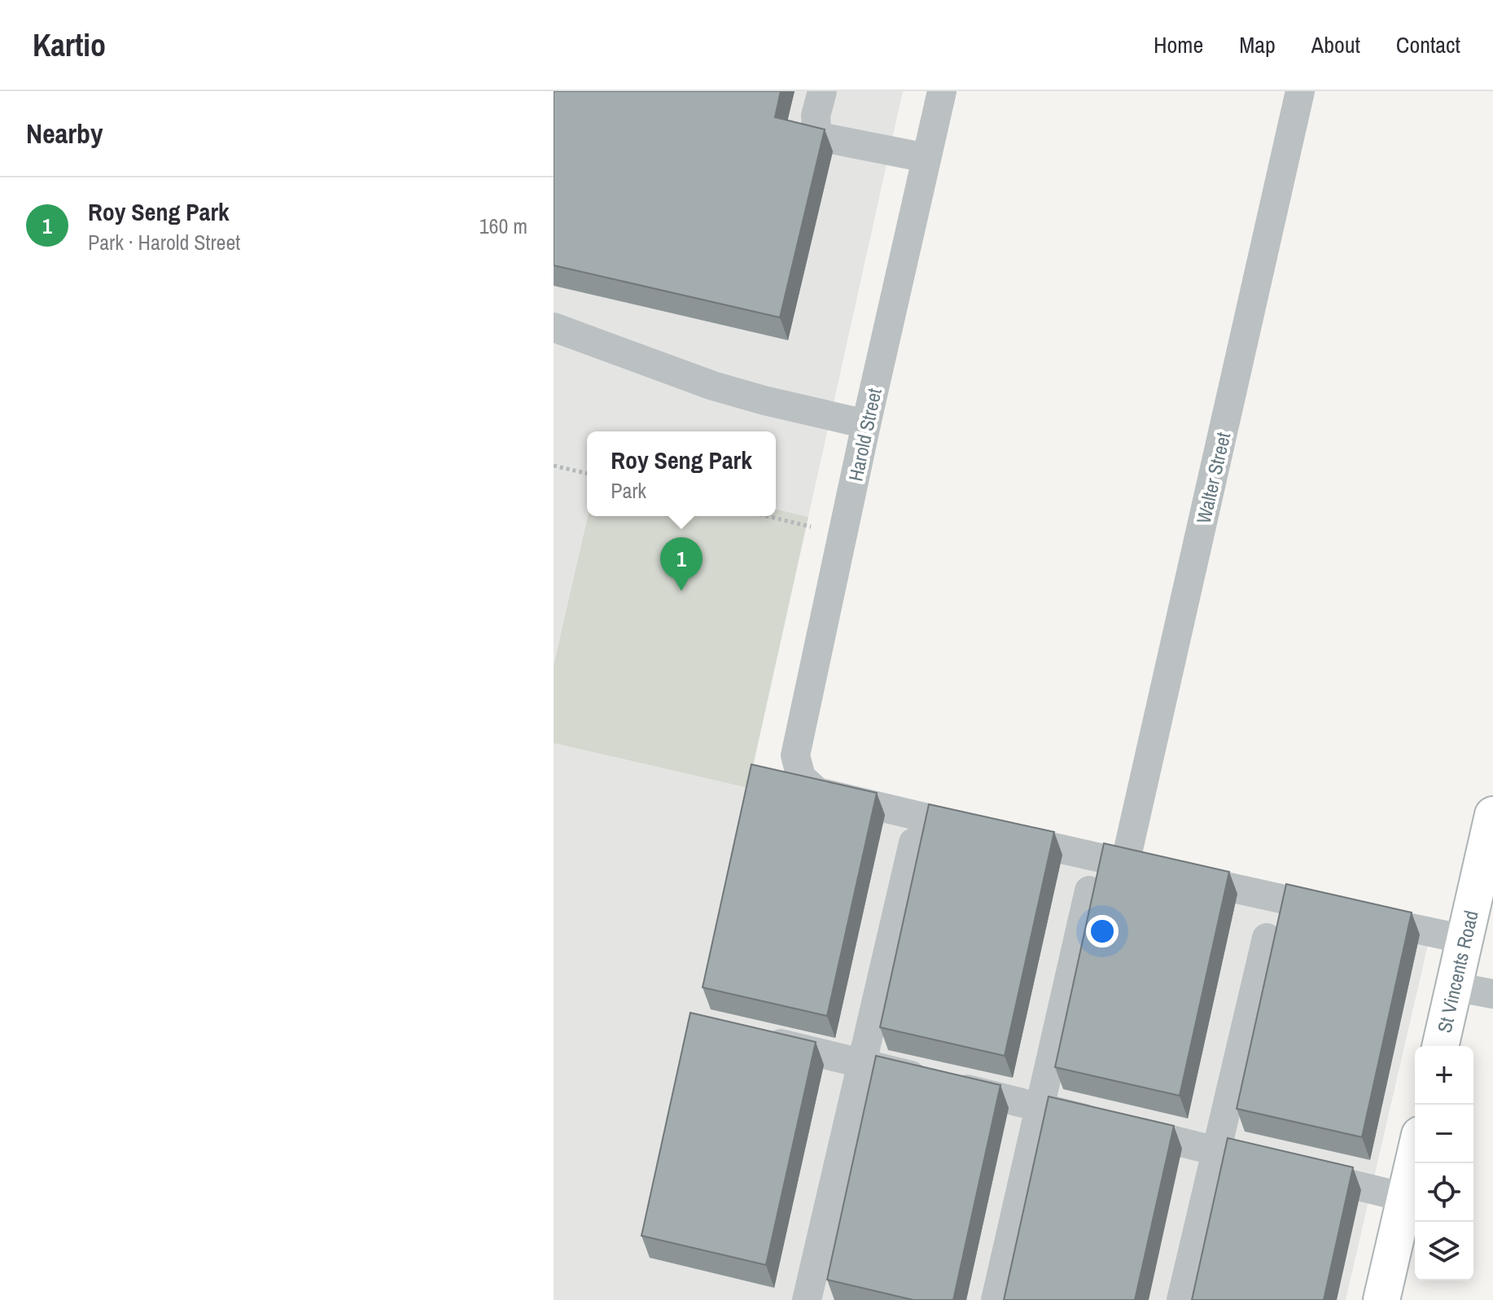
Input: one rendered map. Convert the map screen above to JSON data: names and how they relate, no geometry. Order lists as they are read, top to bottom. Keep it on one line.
{"streets":{"main road":["St Vincents Road"],"street":["Harold Street","Walter Street"]},"crossings":[["Harold Street","Walter Street"]],"page":{"header":"Kartio","nav":["Home","Map","About","Contact"],"heading":"Nearby","list":[{"mark":"1","name":"Roy Seng Park","note":"Park · Harold Street","value":"160 m"}],"popup":["Roy Seng Park","Park"],"pins":"1","map_buttons":["+","−"]}}
